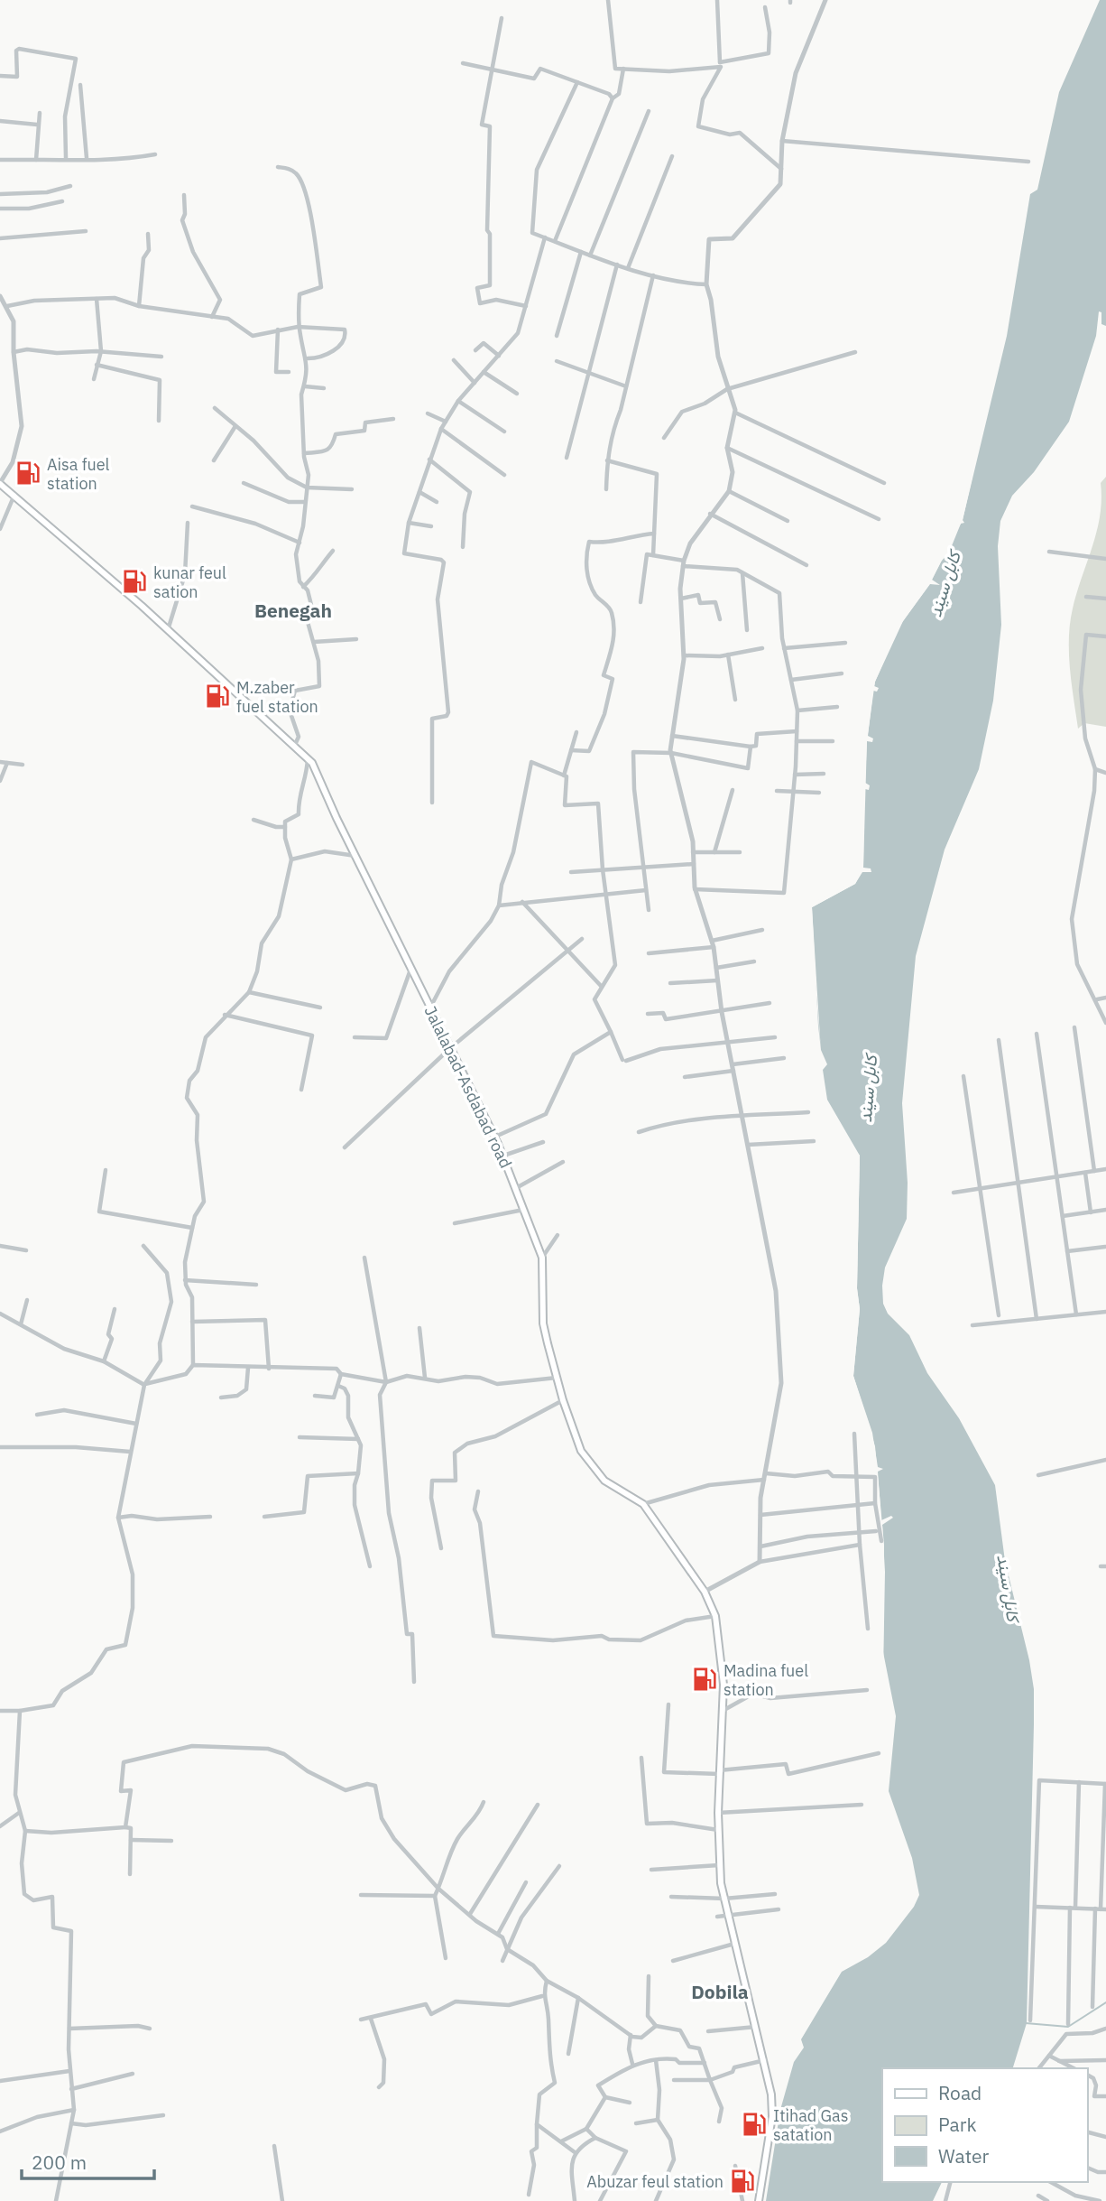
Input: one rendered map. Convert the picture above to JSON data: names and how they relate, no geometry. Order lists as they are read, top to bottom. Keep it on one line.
{"streets":{"main road":["Jalalabad-Asdabad road"]},"districts":["Benegah","Dobila"],"water":["کابل سيند"],"places":{"fuel station":["Aisa fuel station","kunar feul sation","M.zaber fuel station","Madina fuel station","Itihad Gas satation","Abuzar feul station"]},"legend":["Road","Park","Water"],"scale_bar":"200 m"}
